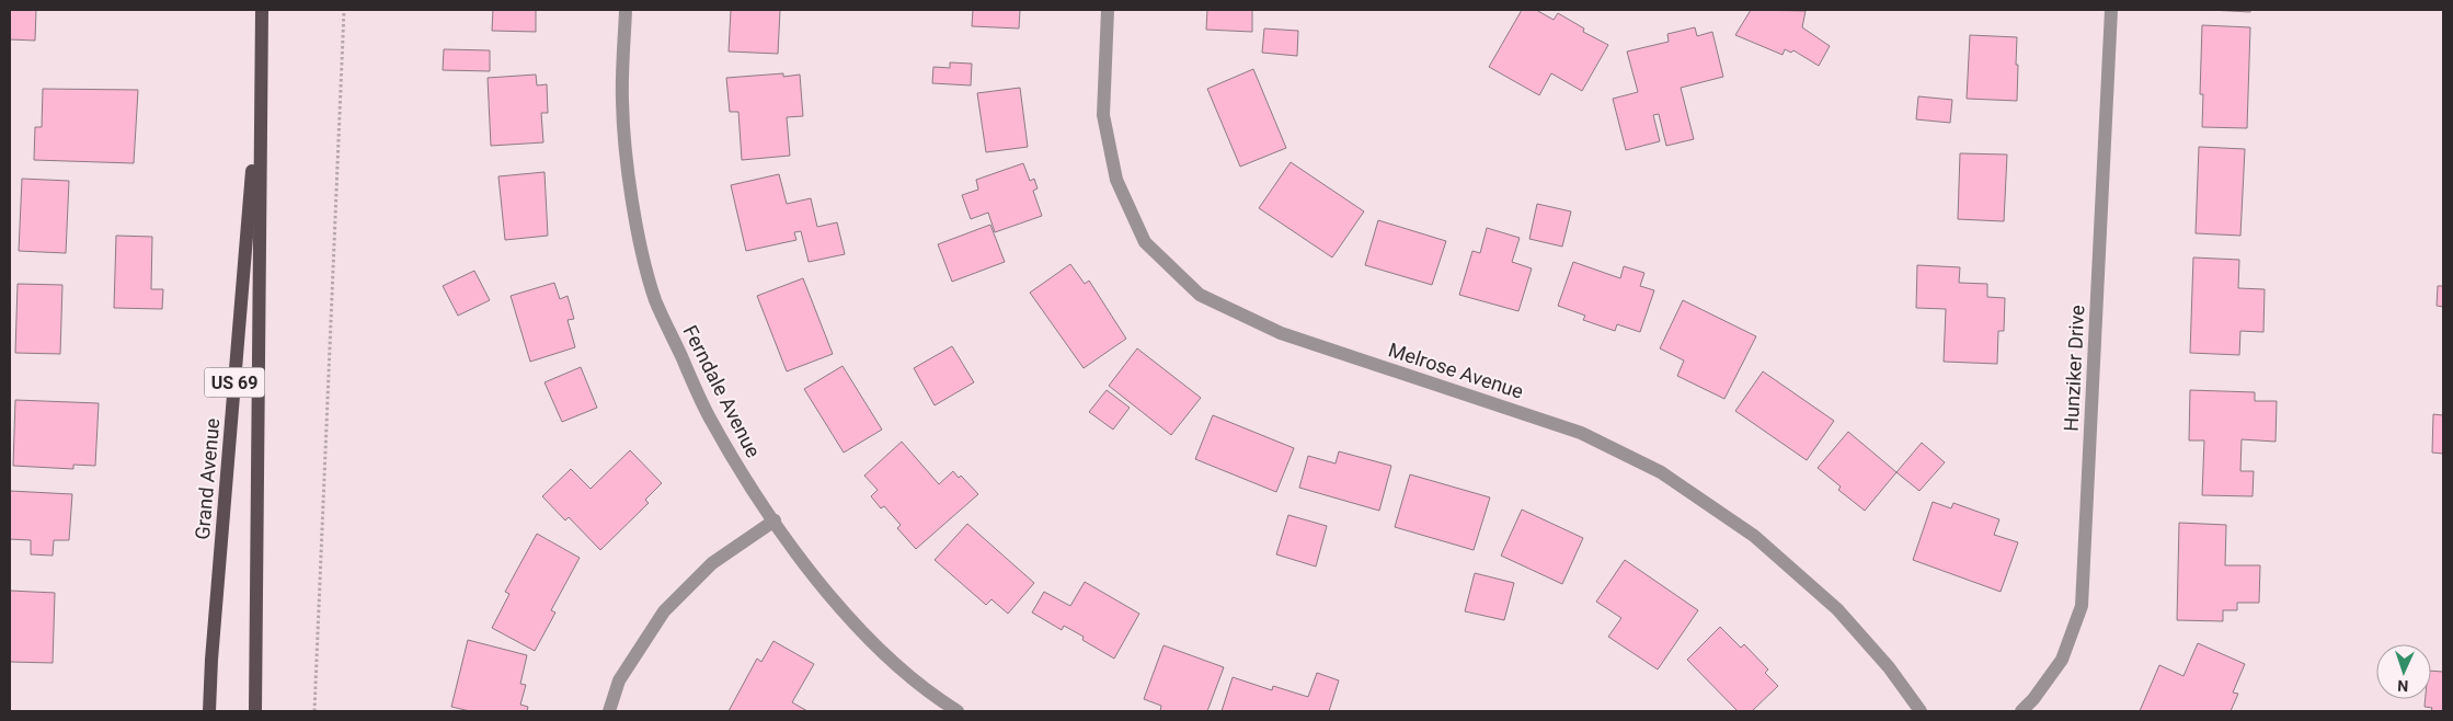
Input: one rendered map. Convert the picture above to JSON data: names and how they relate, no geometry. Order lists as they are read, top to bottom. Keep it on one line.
{"streets":{"main road":["US 69","Grand Avenue"],"street":["Hunziker Drive","Melrose Avenue","Ferndale Avenue"]},"north":"bottom"}
